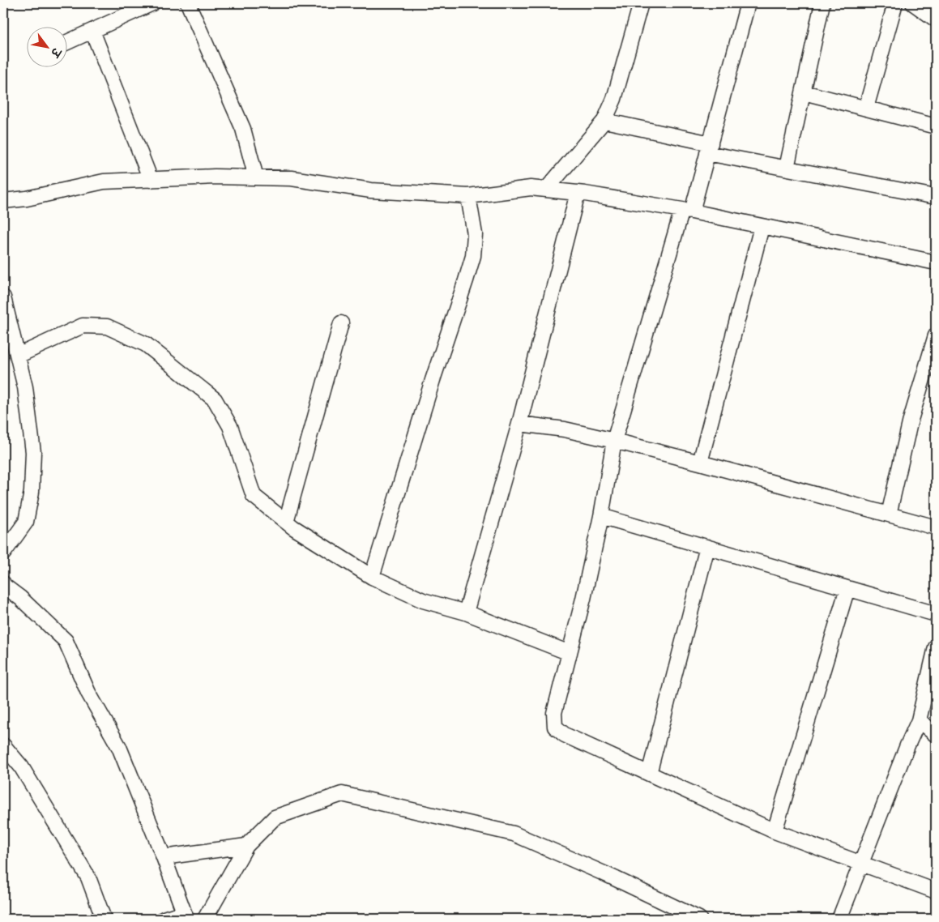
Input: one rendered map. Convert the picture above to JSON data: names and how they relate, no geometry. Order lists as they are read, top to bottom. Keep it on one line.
{"north":"bottom right"}
